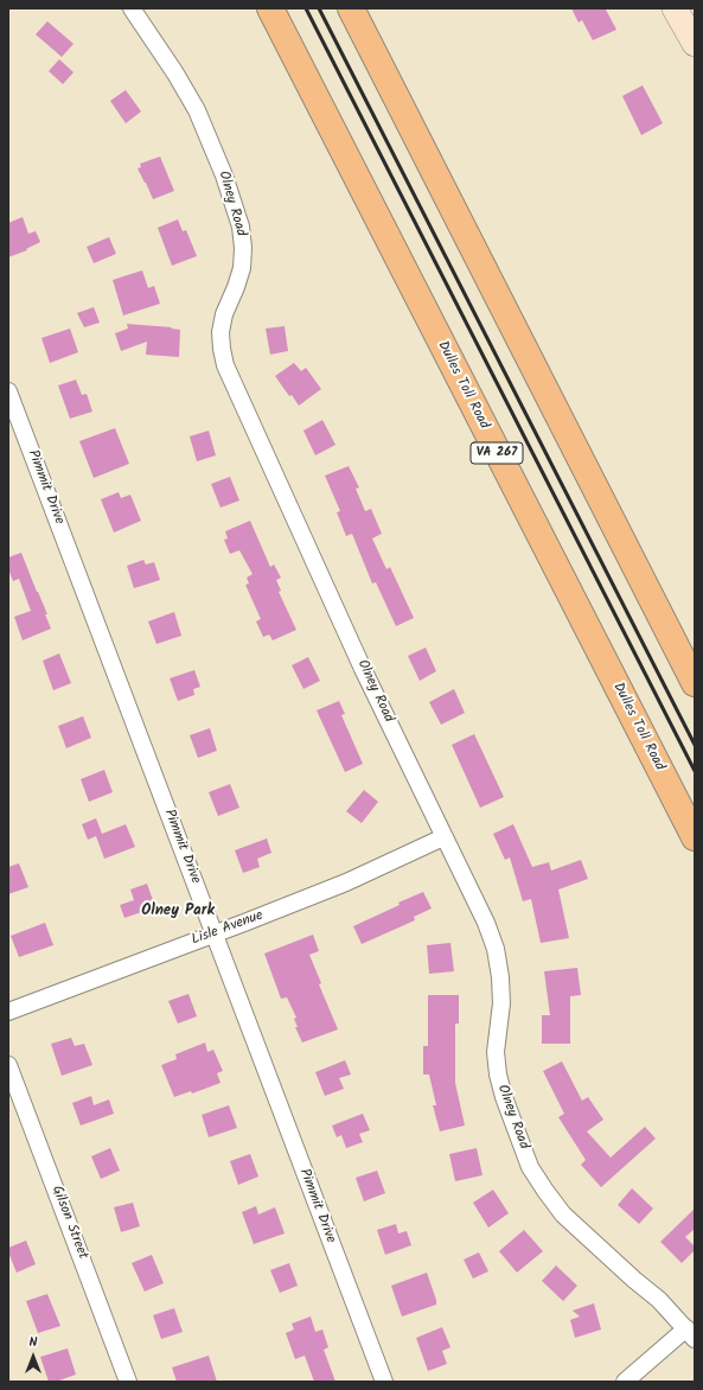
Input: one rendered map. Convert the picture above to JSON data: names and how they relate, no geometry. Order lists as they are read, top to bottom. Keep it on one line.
{"streets":{"highway":["Dulles Toll Road","VA 267"],"street":["Olney Road","Pimmit Drive","Lisle Avenue","Gilson Street"]},"crossings":[["Olney Road","Lisle Avenue"],["Pimmit Drive","Lisle Avenue"]],"districts":["Olney Park"],"north":"top"}
